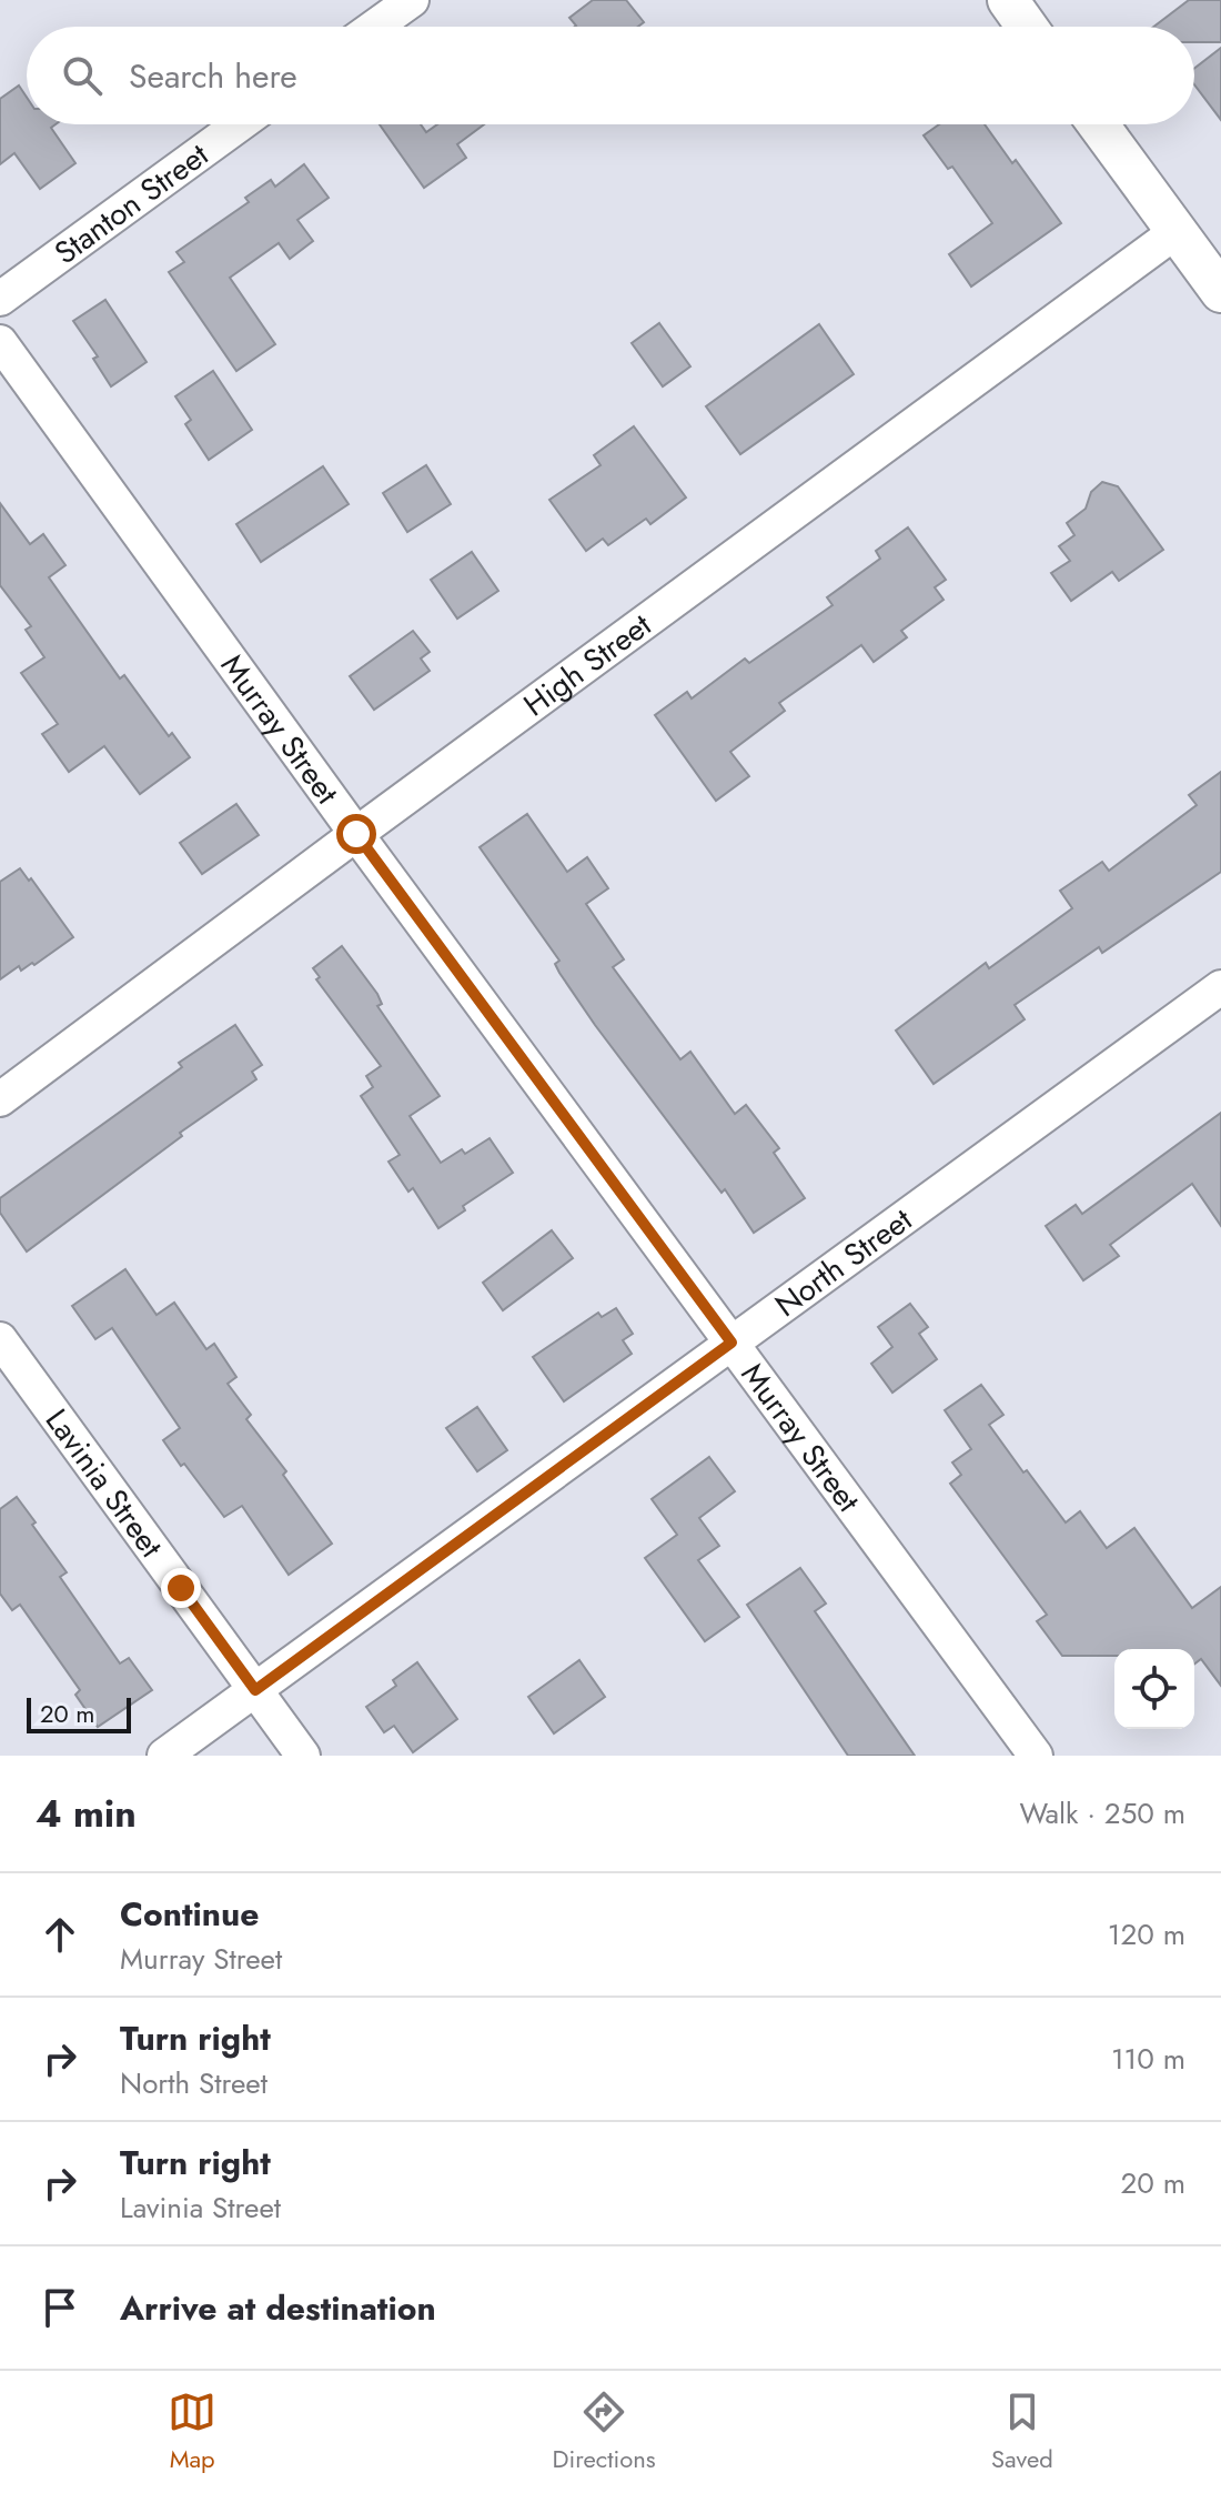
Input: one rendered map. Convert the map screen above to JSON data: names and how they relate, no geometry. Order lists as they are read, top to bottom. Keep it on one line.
{"streets":{"street":["Stanton Street","High Street","Murray Street","North Street","Lavinia Street"]},"crossings":[["High Street","Murray Street"],["Murray Street","North Street"],["North Street","Lavinia Street"]],"scale_bar":"20 m","page":{"search":"Search here","scale":"20 m","heading":["4 min","Walk · 250 m"],"list":[["Continue","Murray Street","120 m"],["Turn right","North Street","110 m"],["Turn right","Lavinia Street","20 m"],"Arrive at destination"],"nav":["Map","Directions","Saved"]}}
